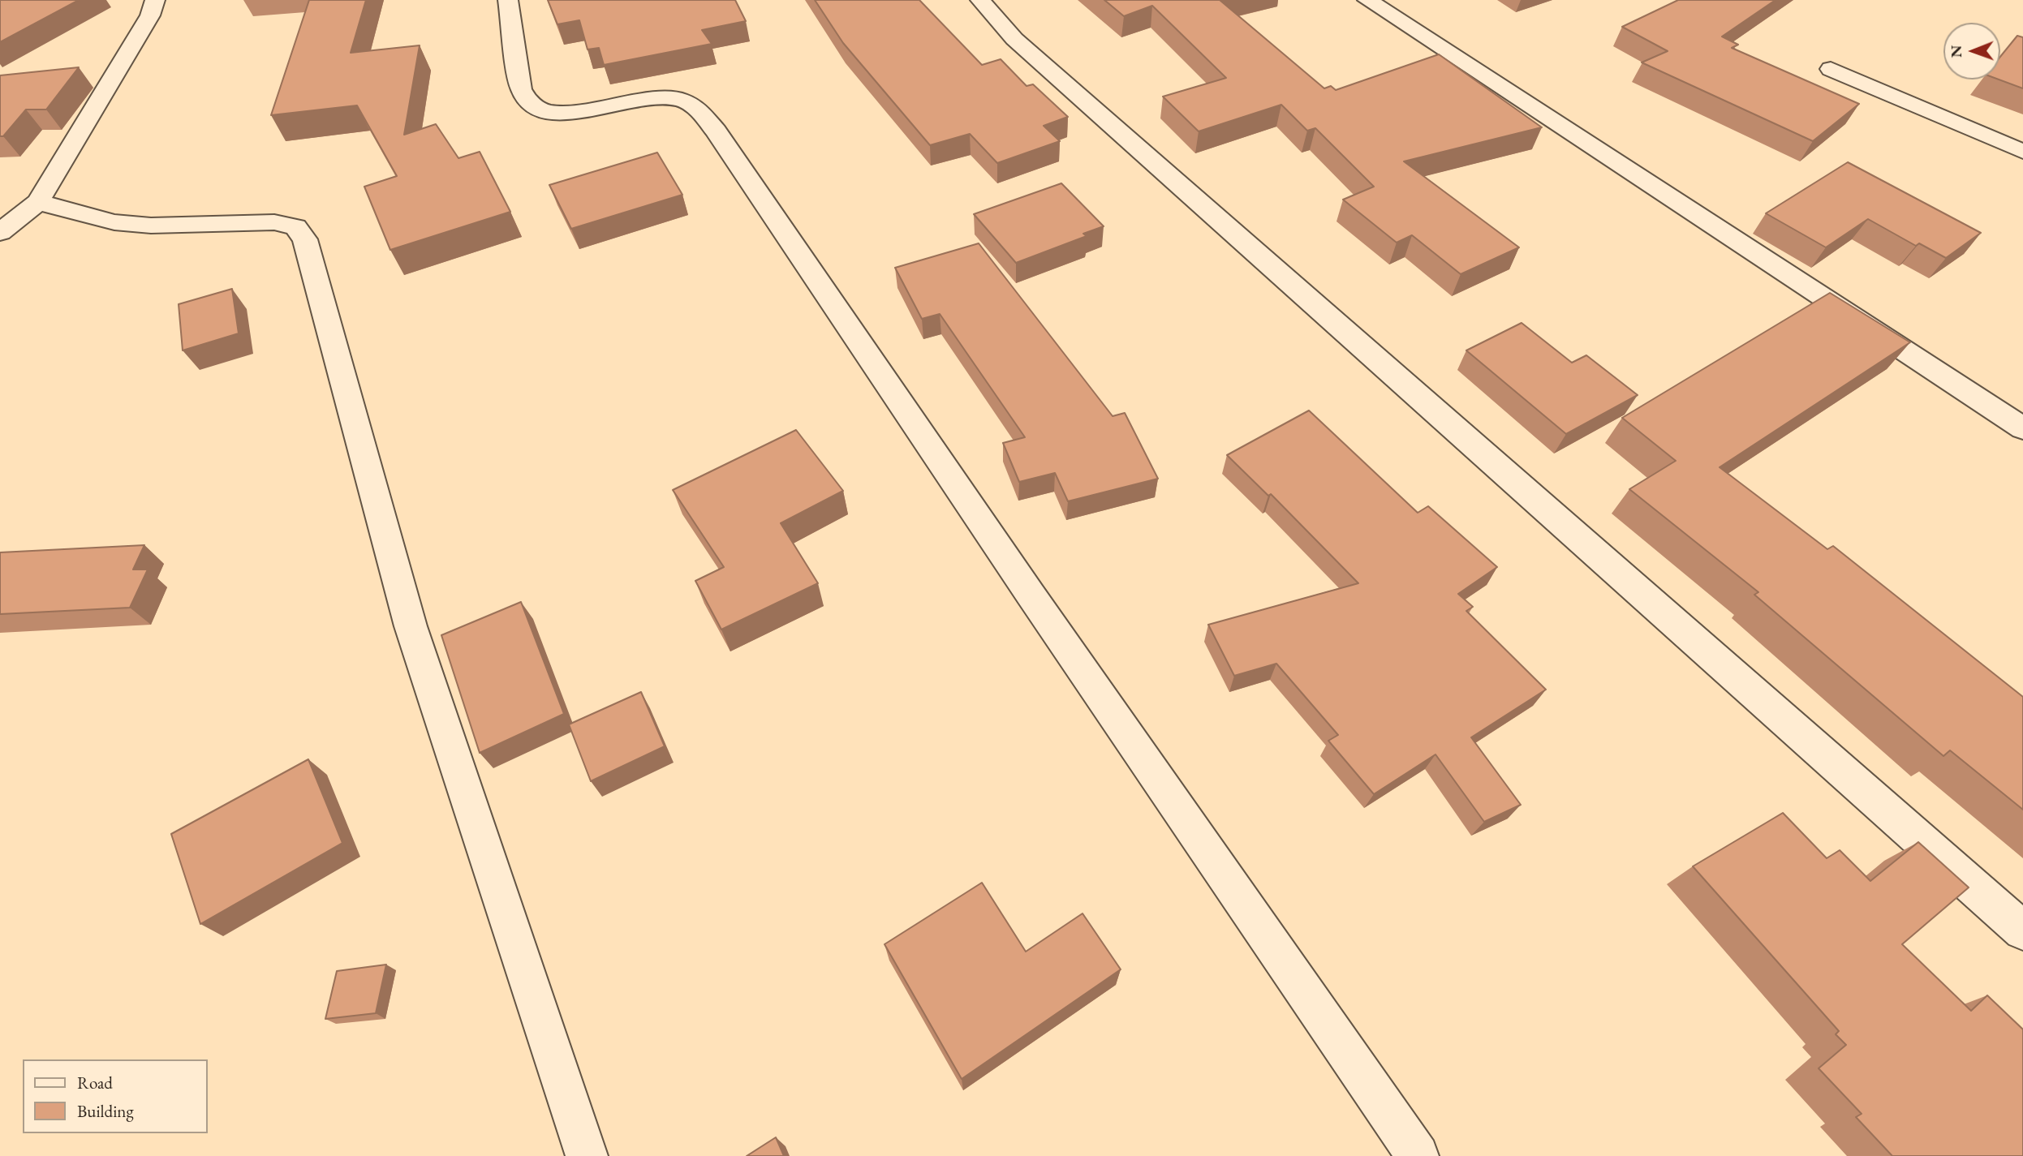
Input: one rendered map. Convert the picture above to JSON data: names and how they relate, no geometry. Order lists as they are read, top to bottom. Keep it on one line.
{"legend":["Road","Building"],"north":"left"}
